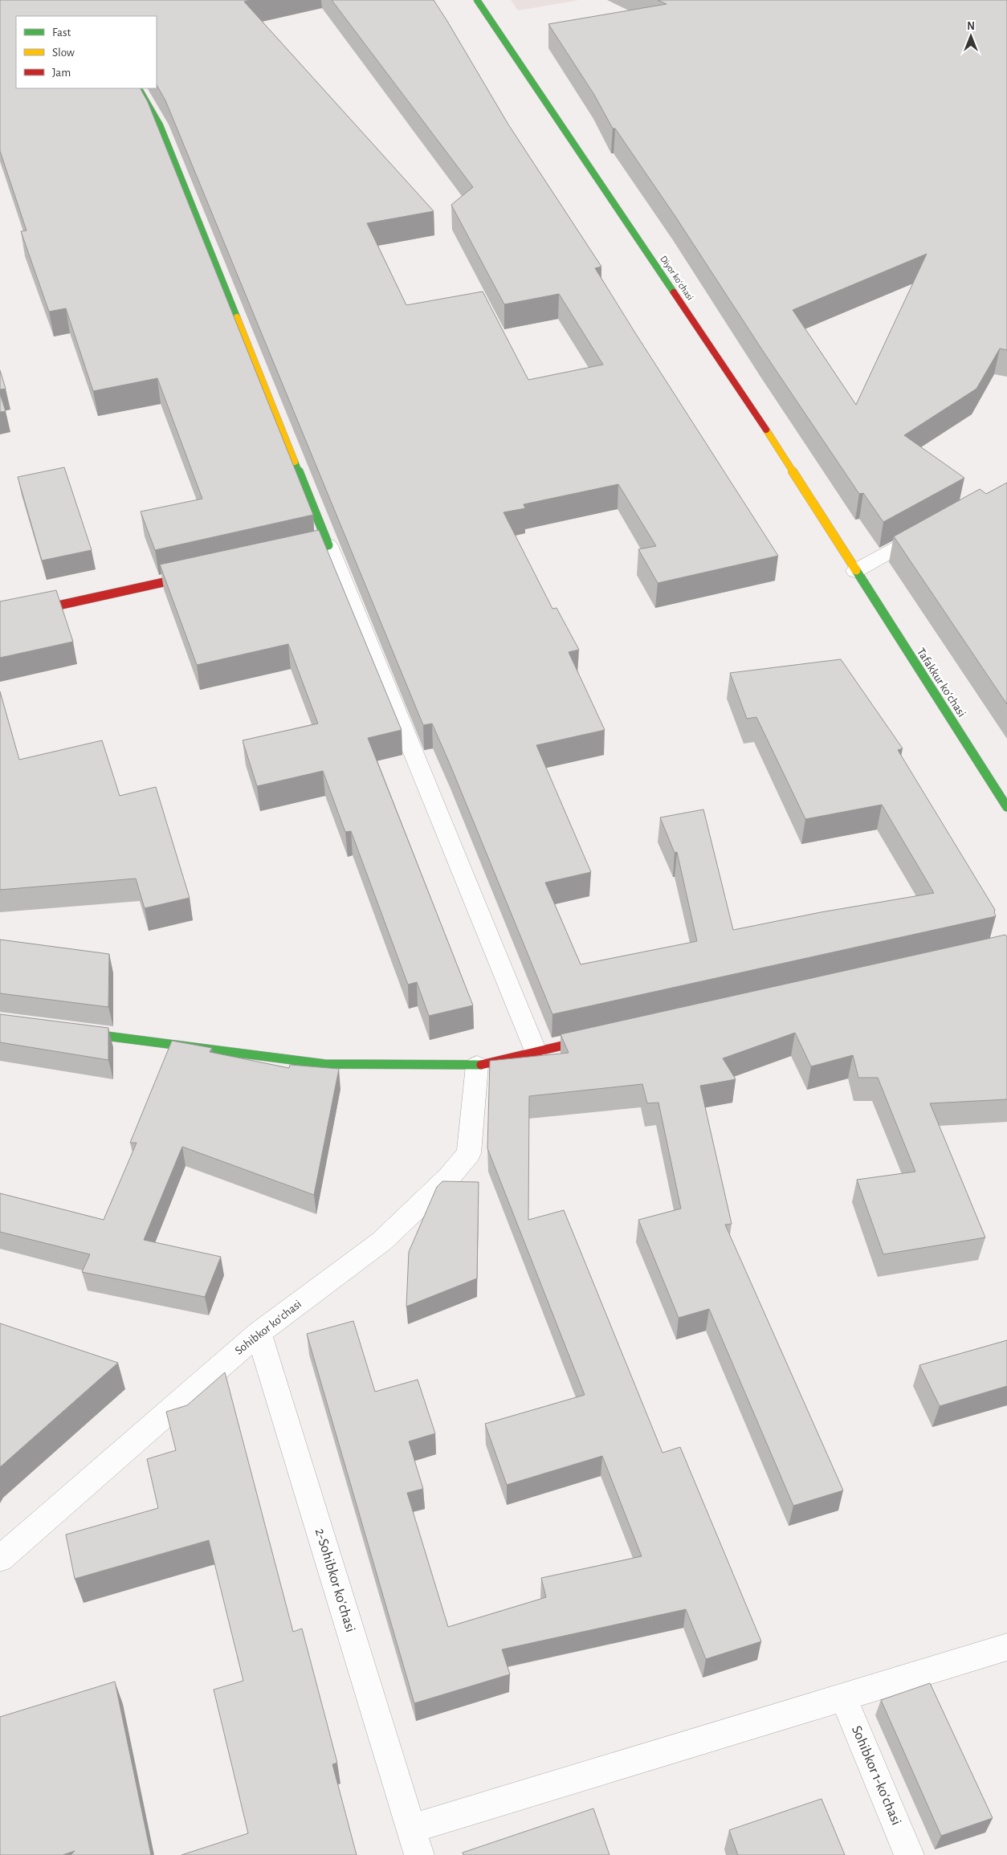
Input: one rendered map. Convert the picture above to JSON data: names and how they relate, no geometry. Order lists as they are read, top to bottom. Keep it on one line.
{"streets":{"street":["Diyor koʻchasi","Tafakkur koʻchasi","Sohibkor koʻchasi","2-Sohibkor koʻchasi","Sohibkor 1-koʻchasi"]},"crossings":[["Diyor koʻchasi","Tafakkur koʻchasi"],["Sohibkor koʻchasi","2-Sohibkor koʻchasi"]],"legend":["Fast","Slow","Jam"],"north":"top"}
